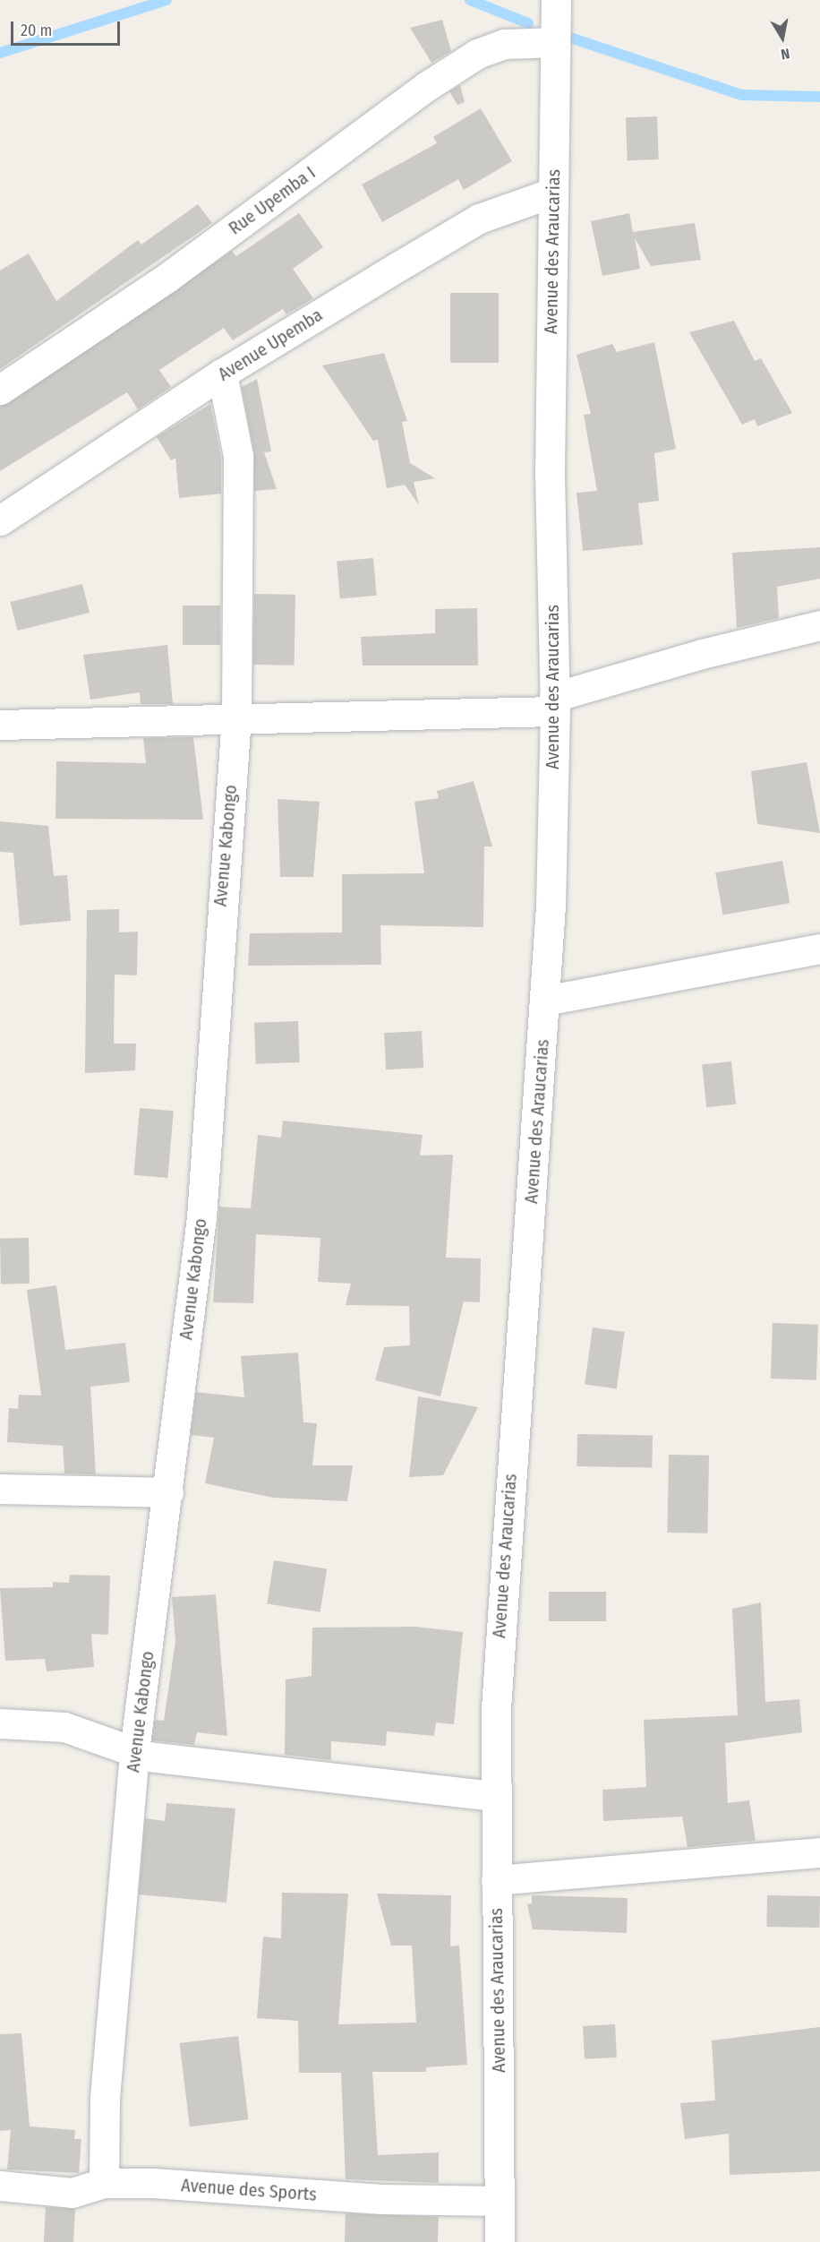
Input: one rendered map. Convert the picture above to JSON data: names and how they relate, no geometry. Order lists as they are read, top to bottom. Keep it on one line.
{"streets":{"street":["Rue Upemba I","Avenue des Araucarias","Avenue Upemba","Avenue Kabongo","Avenue des Sports"]},"crossings":[["Rue Upemba I","Avenue des Araucarias"],["Avenue des Araucarias","Avenue Upemba"],["Avenue des Araucarias","Avenue des Sports"],["Avenue Upemba","Avenue Kabongo"],["Avenue Kabongo","Avenue des Sports"]],"scale_bar":"20 m","north":"bottom"}
